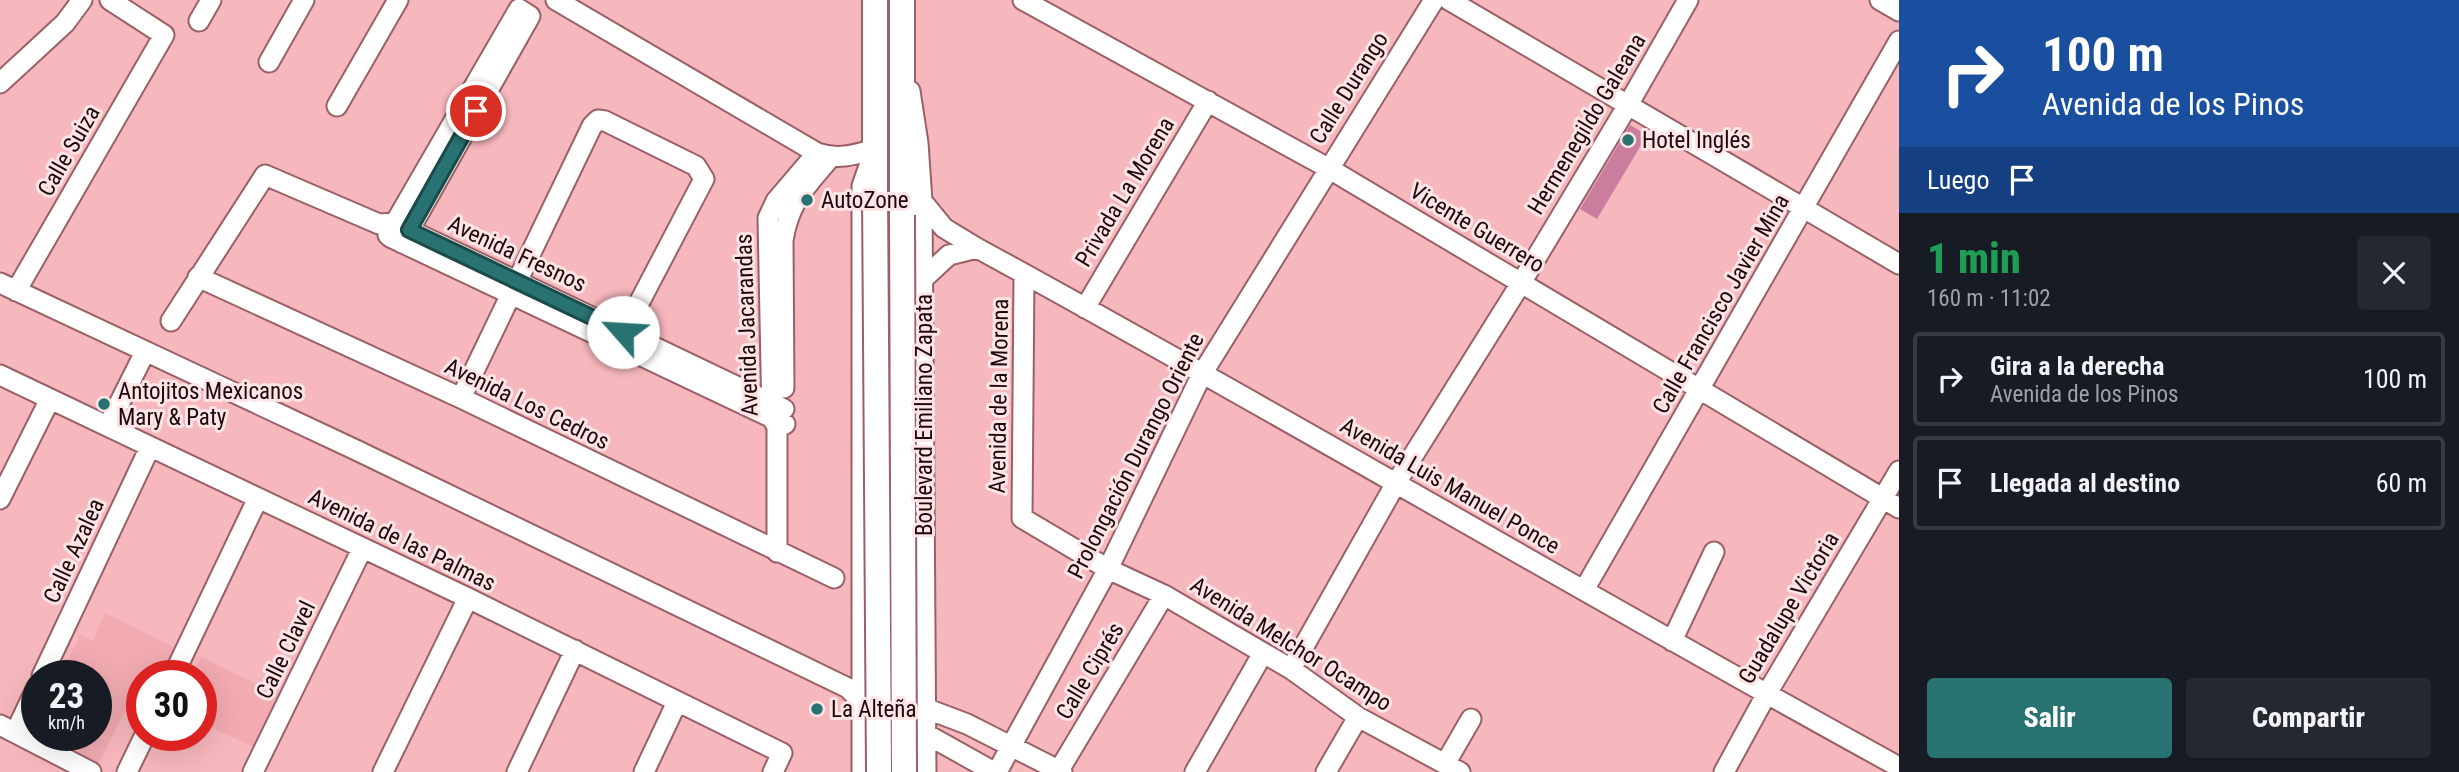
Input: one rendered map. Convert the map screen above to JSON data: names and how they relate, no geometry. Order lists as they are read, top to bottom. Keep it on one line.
{"streets":{"main road":["Boulevard Emiliano Zapata"],"street":["Calle Durango","Hermenegildo Galeana","Calle Suiza","Privada La Morena","Vicente Guerrero","Avenida Fresnos","Calle Francisco Javier Mina","Avenida Jacarandas","Avenida de la Morena","Avenida Los Cedros","Prolongación Durango Oriente","Avenida Luis Manuel Ponce","Avenida de las Palmas","Calle Azalea","Guadalupe Victoria","Avenida Melchor Ocampo","Calle Clavel","Calle Ciprés"]},"crossings":[["Calle Durango","Vicente Guerrero"],["Calle Durango","Prolongación Durango Oriente"],["Hermenegildo Galeana","Vicente Guerrero"],["Hermenegildo Galeana","Avenida Luis Manuel Ponce"],["Hermenegildo Galeana","Avenida Melchor Ocampo"],["Privada La Morena","Vicente Guerrero"],["Privada La Morena","Avenida Luis Manuel Ponce"],["Vicente Guerrero","Calle Francisco Javier Mina"],["Vicente Guerrero","Prolongación Durango Oriente"],["Vicente Guerrero","Guadalupe Victoria"],["Avenida Fresnos","Avenida Jacarandas"],["Avenida Fresnos","Avenida Los Cedros"],["Calle Francisco Javier Mina","Avenida Luis Manuel Ponce"],["Avenida Jacarandas","Avenida Los Cedros"],["Avenida de la Morena","Avenida Luis Manuel Ponce"],["Avenida de la Morena","Avenida Melchor Ocampo"],["Boulevard Emiliano Zapata","Avenida Luis Manuel Ponce"],["Prolongación Durango Oriente","Avenida Luis Manuel Ponce"],["Prolongación Durango Oriente","Avenida Melchor Ocampo"],["Avenida Luis Manuel Ponce","Guadalupe Victoria"],["Avenida de las Palmas","Calle Azalea"],["Avenida de las Palmas","Calle Clavel"],["Avenida Melchor Ocampo","Calle Ciprés"]],"places":["Hotel Inglés","AutoZone","Antojitos Mexicanos Mary & Paty","La Alteña"],"page":{"turn":["100 m","Avenida de los Pinos"],"then":"Luego","heading":["1 min","160 m · 11:02"],"list":[{"name":"Gira a la derecha","note":"Avenida de los Pinos","value":"100 m"},{"name":"Llegada al destino","value":"60 m"}],"speed":"23 km/h","limit":"30","buttons":["Salir","Compartir"]}}
